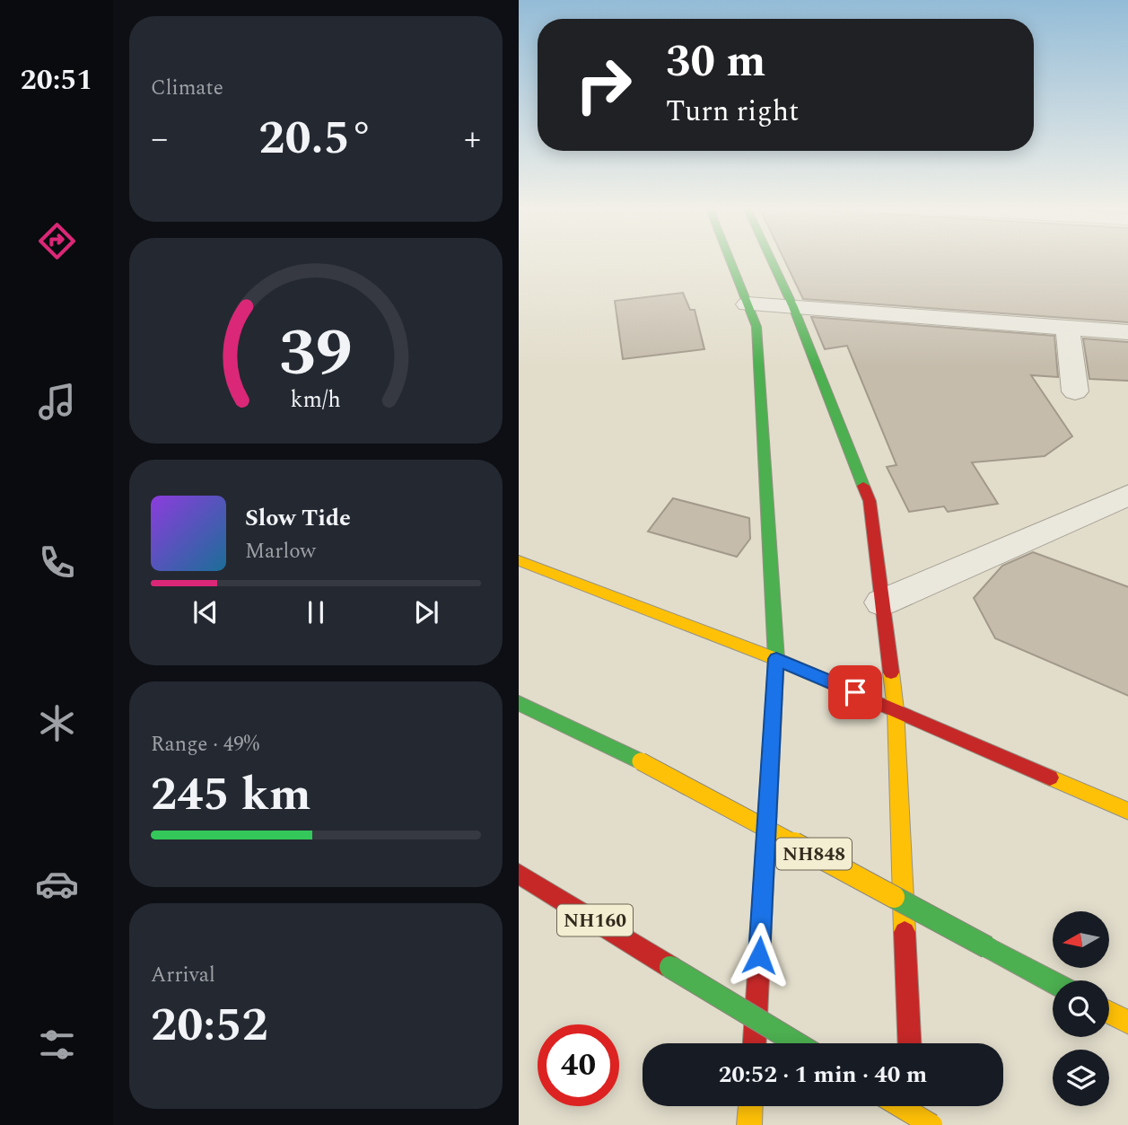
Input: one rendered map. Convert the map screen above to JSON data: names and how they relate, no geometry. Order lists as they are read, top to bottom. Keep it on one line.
{"streets":{"main road":["NH848","NH160"]},"north":"left","page":{"tabs":"20:51","tile":["Climate",["Range · 49%","245 km"],["Arrival","20:52"]],"turn":["30 m","Turn right"],"heat":["−","20.5°","+"],"song":["Slow Tide","Marlow"],"limit":"40","trip":"20:52 · 1 min · 40 m","gauge":["39","km/h"]}}
